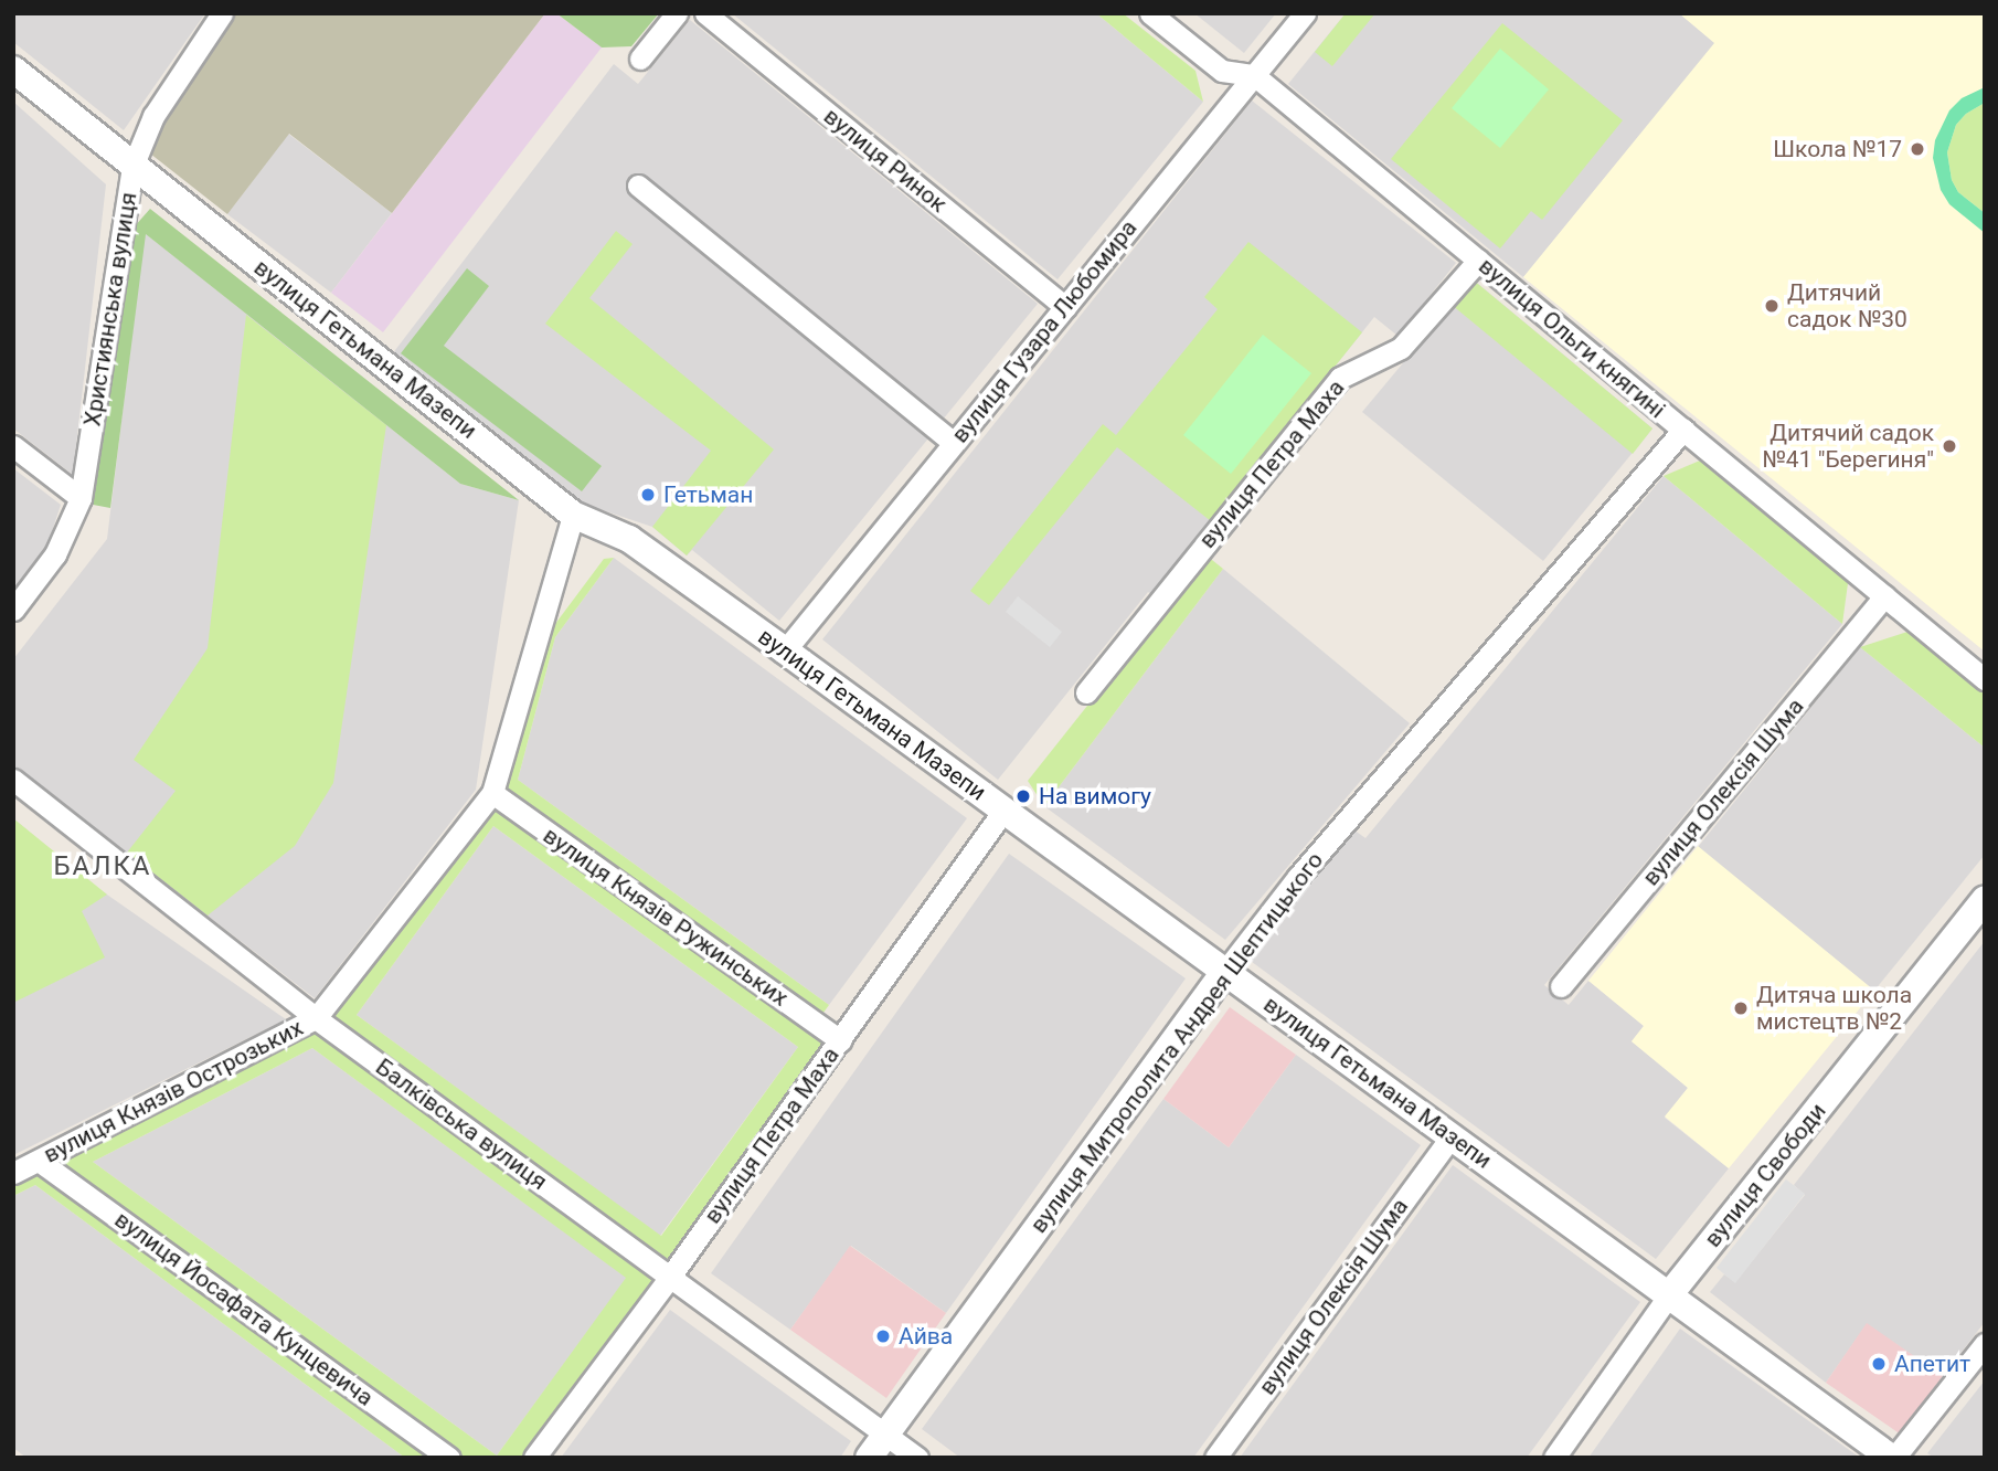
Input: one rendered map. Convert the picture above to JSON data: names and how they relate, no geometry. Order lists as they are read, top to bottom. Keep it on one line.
{"streets":{"street":["вулиця Ринок","Християнська вулиця","вулиця Гузара Любомира","вулиця Ольги княгині","вулиця Гетьмана Мазепи","вулиця Петра Маха","вулиця Олексія Шума","вулиця Князів Ружинських","вулиця Митрополита Андрея Шептицького","вулиця Князів Острозьких","Балківська вулиця","вулиця Свободи","вулиця Йосафата Кунцевича"]},"crossings":[["вулиця Ринок","вулиця Гузара Любомира"],["Християнська вулиця","вулиця Гетьмана Мазепи"],["вулиця Гузара Любомира","вулиця Ольги княгині"],["вулиця Гузара Любомира","вулиця Гетьмана Мазепи"],["вулиця Ольги княгині","вулиця Петра Маха"],["вулиця Ольги княгині","вулиця Олексія Шума"],["вулиця Ольги княгині","вулиця Митрополита Андрея Шептицького"],["вулиця Гетьмана Мазепи","вулиця Петра Маха"],["вулиця Гетьмана Мазепи","вулиця Олексія Шума"],["вулиця Гетьмана Мазепи","вулиця Митрополита Андрея Шептицького"],["вулиця Гетьмана Мазепи","вулиця Князів Острозьких"],["вулиця Гетьмана Мазепи","вулиця Свободи"],["вулиця Петра Маха","вулиця Князів Ружинських"],["вулиця Петра Маха","Балківська вулиця"],["вулиця Князів Ружинських","вулиця Князів Острозьких"],["вулиця Митрополита Андрея Шептицького","Балківська вулиця"],["вулиця Князів Острозьких","Балківська вулиця"],["вулиця Князів Острозьких","вулиця Йосафата Кунцевича"]],"districts":["БАЛКА"],"places":["Школа №17","Дитячий садок №30","Дитячий садок №41 \"Берегиня\"","Гетьман","На вимогу","Дитяча школа мистецтв №2","Айва","Апетит"]}
